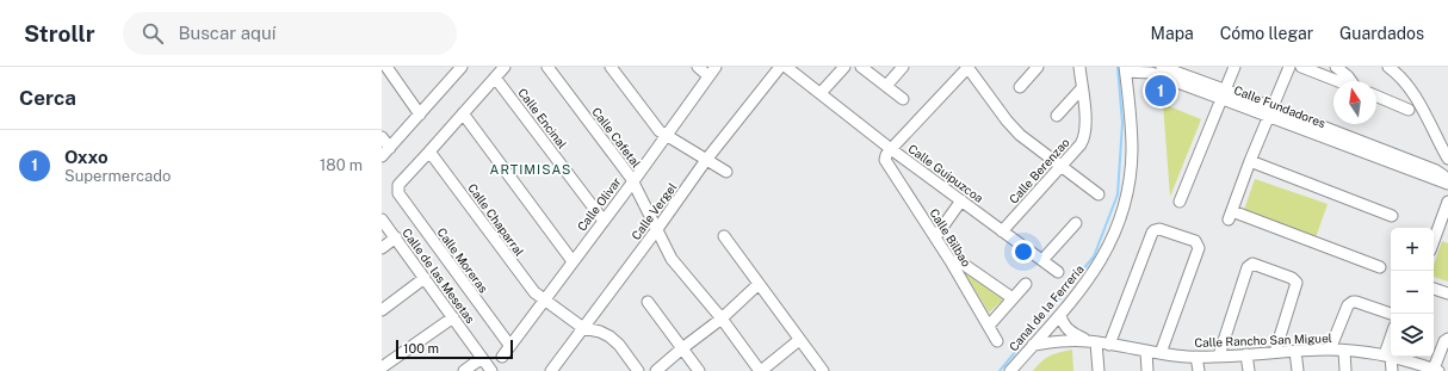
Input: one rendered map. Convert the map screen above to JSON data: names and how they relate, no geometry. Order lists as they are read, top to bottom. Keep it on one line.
{"streets":{"street":["Calle Fundadores","Calle Encinal","Calle Cafetal","Calle Berenzao","Calle Guipuzcoa","Calle Olivar","Calle Vergel","Calle Chaparral","Calle Bilbao","Calle Moreras","Calle de las Mesetas","Canal de la Ferrería","Calle Rancho San Miguel"]},"crossings":[["Calle Fundadores","Canal de la Ferrería"],["Calle Encinal","Calle Olivar"],["Calle Cafetal","Calle Olivar"],["Calle Cafetal","Calle Vergel"],["Calle Berenzao","Calle Guipuzcoa"],["Calle Guipuzcoa","Calle Bilbao"],["Calle Olivar","Calle Chaparral"],["Calle Olivar","Calle Moreras"],["Calle Vergel","Calle Chaparral"],["Calle Chaparral","Calle Moreras"],["Canal de la Ferrería","Calle Rancho San Miguel"]],"districts":["ARTIMISAS"],"scale_bar":"100 m","north":"top","page":{"header":"Strollr","search":"Buscar aquí","nav":["Mapa","Cómo llegar","Guardados"],"heading":"Cerca","pins":"1","list":[{"mark":"1","name":"Oxxo","note":"Supermercado","value":"180 m"}],"map_buttons":["+","−"],"scale":"100 m"}}
